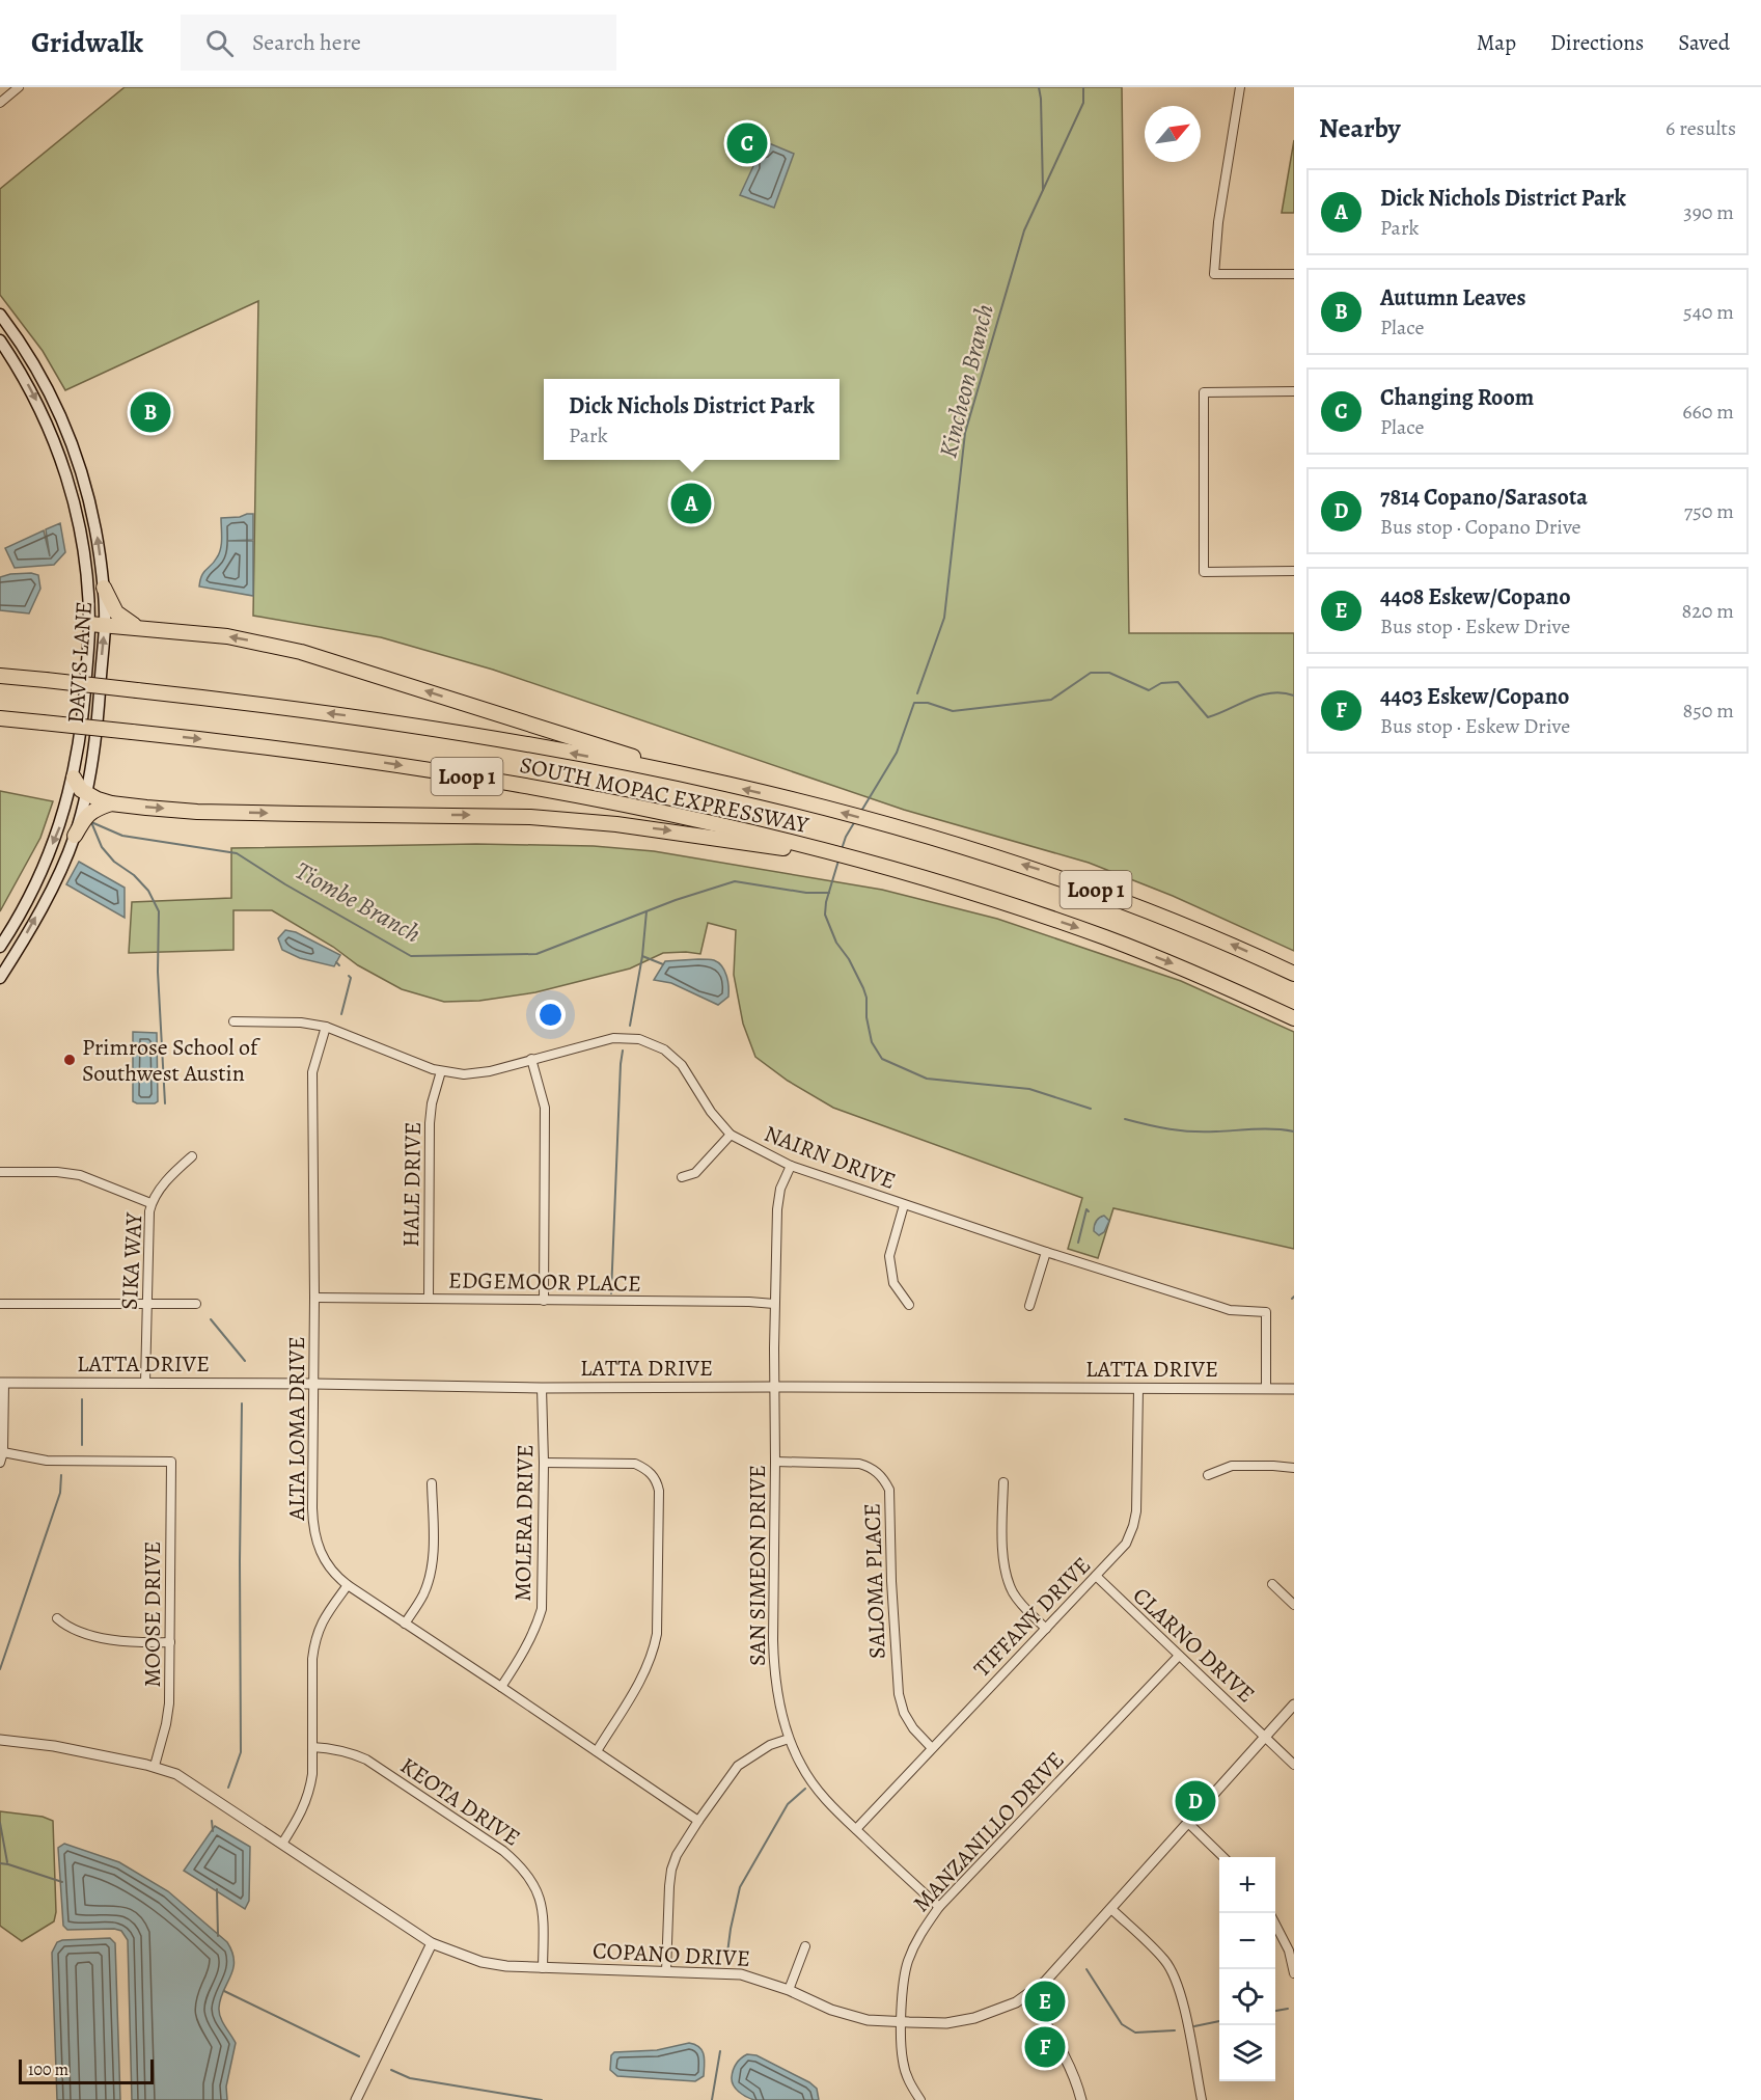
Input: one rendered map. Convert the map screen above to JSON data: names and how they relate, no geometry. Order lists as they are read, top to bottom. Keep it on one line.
{"streets":{"highway":["Loop 1","SOUTH MOPAC EXPRESSWAY"],"main road":["DAVIS LANE"],"street":["NAIRN DRIVE","HALE DRIVE","SIKA WAY","EDGEMOOR PLACE","LATTA DRIVE","ALTA LOMA DRIVE","MOLERA DRIVE","SAN SIMEON DRIVE","SALOMA PLACE","MOOSE DRIVE","TIFFANY DRIVE","CLARNO DRIVE","KEOTA DRIVE","MANZANILLO DRIVE","COPANO DRIVE"]},"crossings":[["NAIRN DRIVE","HALE DRIVE"],["NAIRN DRIVE","LATTA DRIVE"],["NAIRN DRIVE","ALTA LOMA DRIVE"],["NAIRN DRIVE","SAN SIMEON DRIVE"],["HALE DRIVE","EDGEMOOR PLACE"],["SIKA WAY","LATTA DRIVE"],["EDGEMOOR PLACE","ALTA LOMA DRIVE"],["EDGEMOOR PLACE","SAN SIMEON DRIVE"],["LATTA DRIVE","ALTA LOMA DRIVE"],["LATTA DRIVE","MOLERA DRIVE"],["LATTA DRIVE","SAN SIMEON DRIVE"],["LATTA DRIVE","TIFFANY DRIVE"],["ALTA LOMA DRIVE","MOLERA DRIVE"],["SAN SIMEON DRIVE","SALOMA PLACE"],["SAN SIMEON DRIVE","TIFFANY DRIVE"],["SAN SIMEON DRIVE","MANZANILLO DRIVE"],["SALOMA PLACE","TIFFANY DRIVE"],["MOOSE DRIVE","COPANO DRIVE"],["TIFFANY DRIVE","CLARNO DRIVE"],["CLARNO DRIVE","MANZANILLO DRIVE"],["CLARNO DRIVE","COPANO DRIVE"],["KEOTA DRIVE","COPANO DRIVE"],["MANZANILLO DRIVE","COPANO DRIVE"]],"water":["Kincheon Branch","Tiombe Branch"],"places":["Primrose School of Southwest Austin"],"scale_bar":"100 m","north":"top right","page":{"header":"Gridwalk","search":"Search here","nav":["Map","Directions","Saved"],"heading":["Nearby","6 results"],"pins":["C","B","A","D","E","F"],"list":[{"mark":"A","name":"Dick Nichols District Park","note":"Park","value":"390 m"},{"mark":"B","name":"Autumn Leaves","note":"Place","value":"540 m"},{"mark":"C","name":"Changing Room","note":"Place","value":"660 m"},{"mark":"D","name":"7814 Copano/Sarasota","note":"Bus stop · Copano Drive","value":"750 m"},{"mark":"E","name":"4408 Eskew/Copano","note":"Bus stop · Eskew Drive","value":"820 m"},{"mark":"F","name":"4403 Eskew/Copano","note":"Bus stop · Eskew Drive","value":"850 m"}],"popup":["Dick Nichols District Park","Park"],"map_buttons":["+","−"],"scale":"100 m"}}
